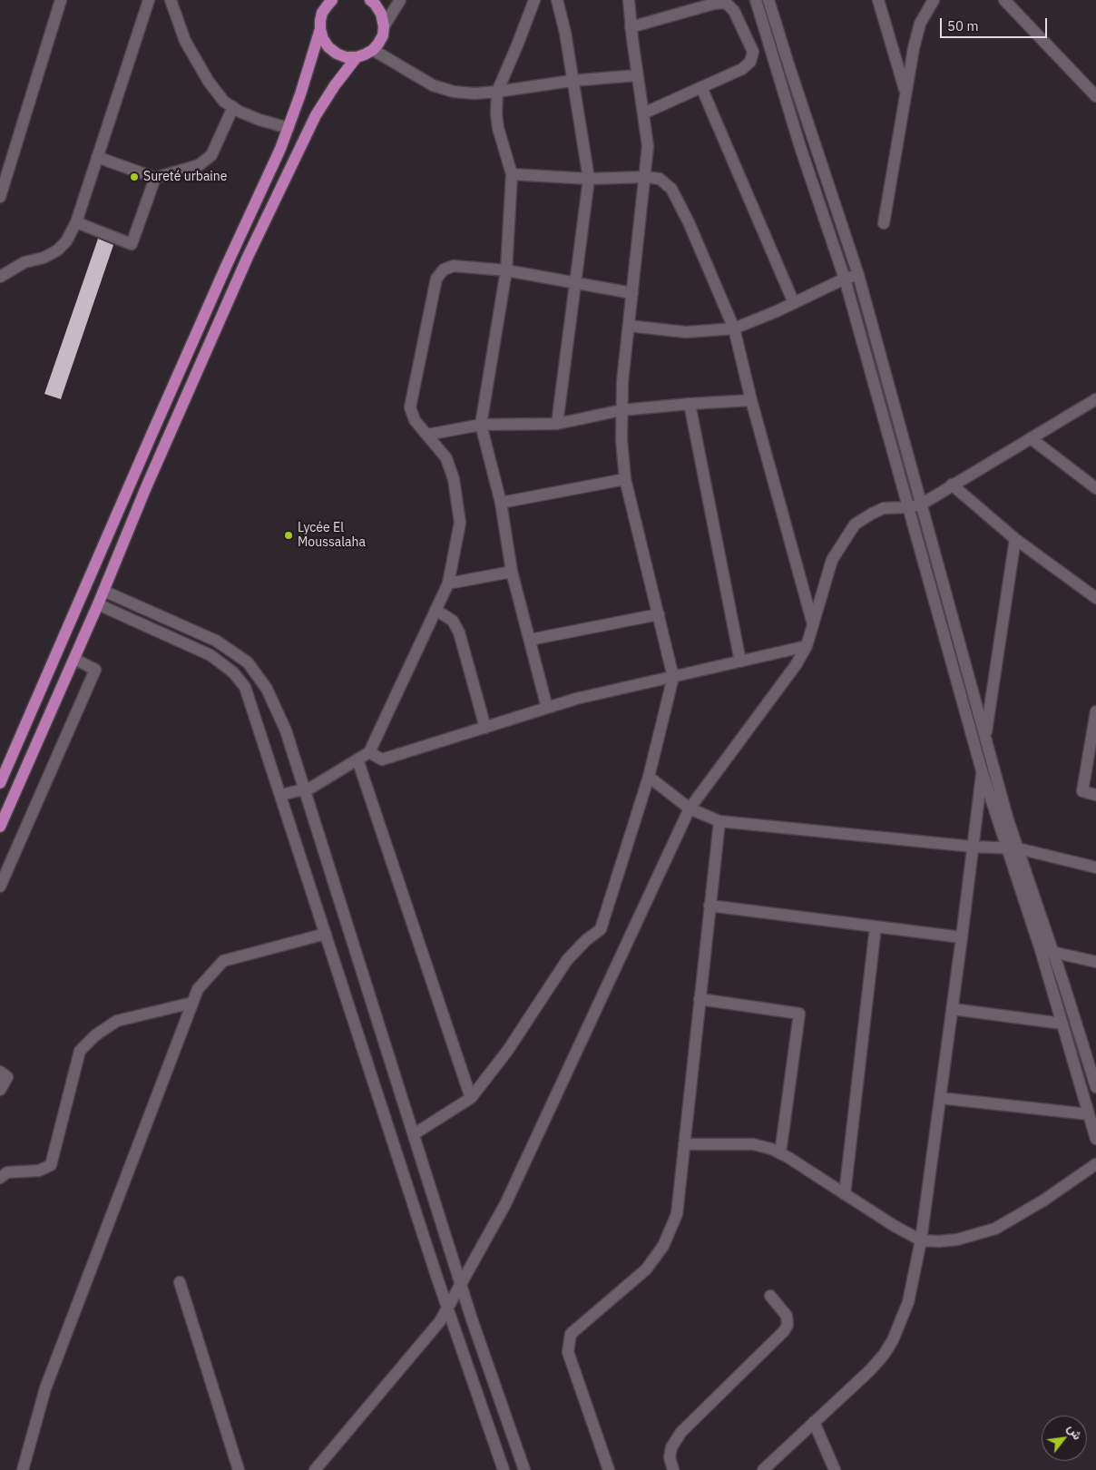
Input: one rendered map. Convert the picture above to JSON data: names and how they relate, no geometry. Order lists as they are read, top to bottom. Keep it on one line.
{"places":["Sureté urbaine","Lycée El Moussalaha"],"scale_bar":"50 m","north":"top right"}
